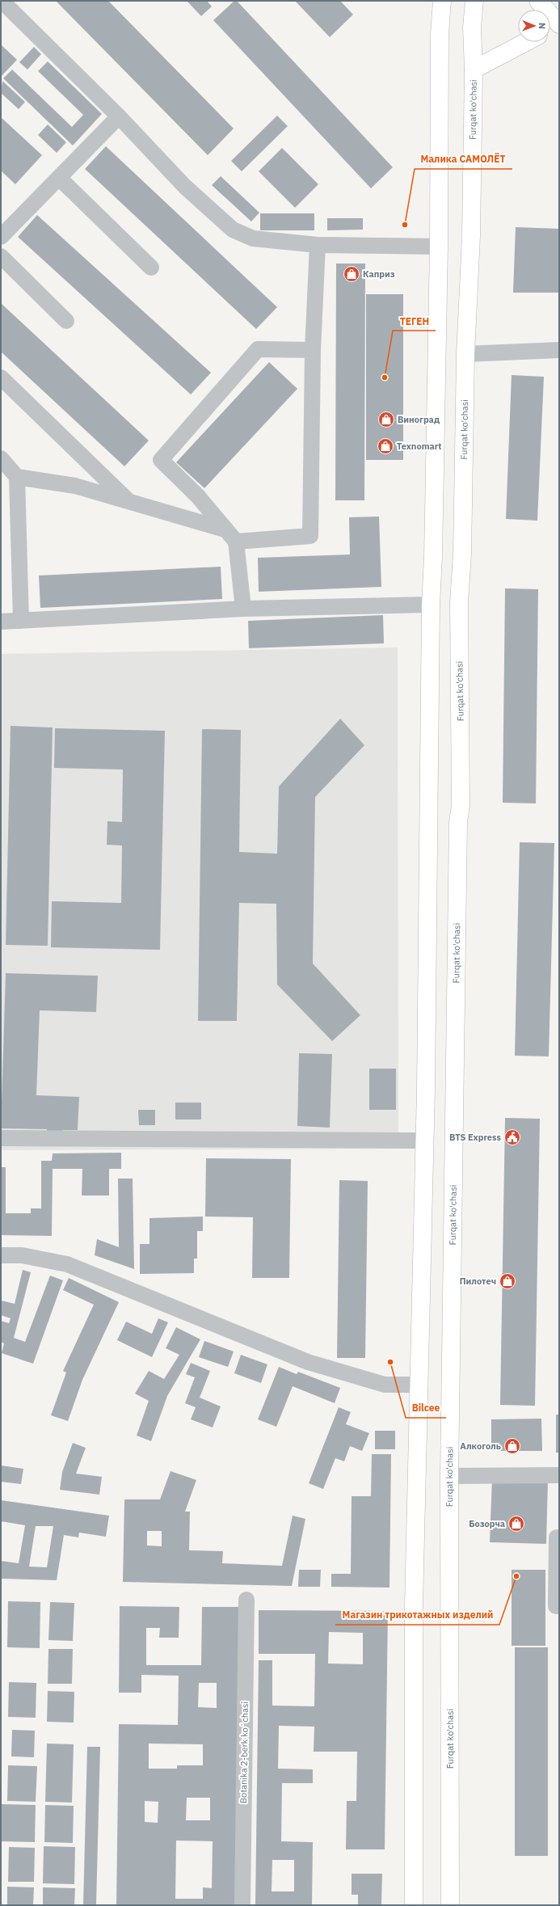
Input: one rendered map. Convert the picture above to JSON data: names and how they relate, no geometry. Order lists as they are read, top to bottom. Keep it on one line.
{"streets":{"main road":["Furqat ko'chasi"],"street":["Botanika 2-berk koʻchasi"]},"places":{"other":["Малика САМОЛЁТ","ТЕГЕН","Bilcee","Магазин трикотажных изделий"],"shop":["Каприз","Виноград","Texnomart","Пилотеч","Алкоголь","Бозорча"],"public building":["BTS Express"]},"north":"right"}
